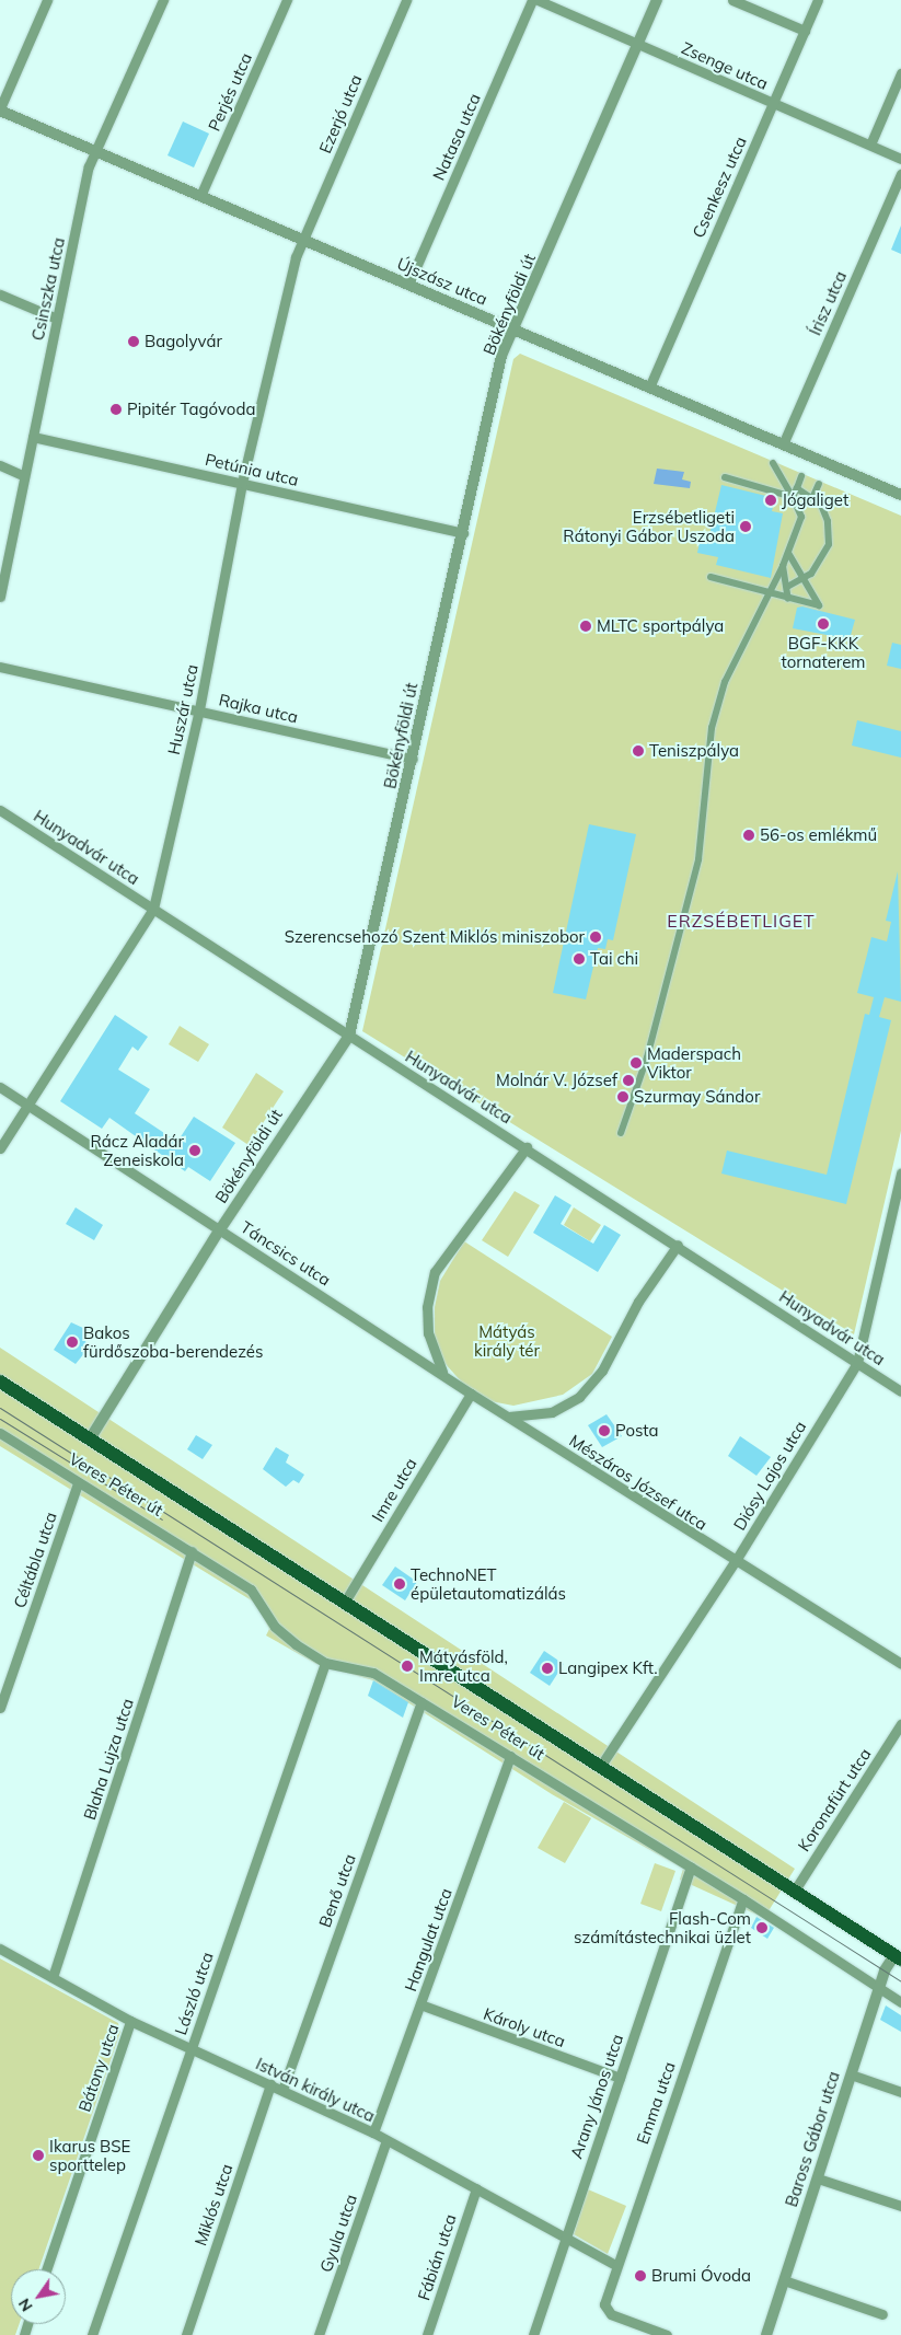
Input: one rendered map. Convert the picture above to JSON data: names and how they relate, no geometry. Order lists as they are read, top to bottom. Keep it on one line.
{"streets":{"main road":["Veres Péter út"],"street":["Zsenge utca","Perjés utca","Ezerjó utca","Natasa utca","Csenkesz utca","Újszász utca","Csinszka utca","Írisz utca","Bökényföldi út","Petúnia utca","Rajka utca","Huszár utca","Hunyadvár utca","Táncsics utca","Diósy Lajos utca","Mészáros József utca","Imre utca","Céltábla utca","Blaha Lujza utca","Koronafürt utca","Benő utca","Hangulat utca","László utca","Károly utca","Bátony utca","István király utca","Arany János utca","Emma utca","Baross Gábor utca","Miklós utca","Gyula utca","Fábián utca"]},"crossings":[["Zsenge utca","Csenkesz utca"],["Zsenge utca","Bökényföldi út"],["Perjés utca","Újszász utca"],["Ezerjó utca","Újszász utca"],["Ezerjó utca","Huszár utca"],["Natasa utca","Újszász utca"],["Csenkesz utca","Újszász utca"],["Újszász utca","Csinszka utca"],["Újszász utca","Írisz utca"],["Újszász utca","Bökényföldi út"],["Újszász utca","Huszár utca"],["Csinszka utca","Petúnia utca"],["Bökényföldi út","Petúnia utca"],["Bökényföldi út","Rajka utca"],["Bökényföldi út","Hunyadvár utca"],["Bökényföldi út","Táncsics utca"],["Bökényföldi út","Veres Péter út"],["Petúnia utca","Huszár utca"],["Rajka utca","Huszár utca"],["Huszár utca","Hunyadvár utca"],["Huszár utca","Táncsics utca"],["Hunyadvár utca","Diósy Lajos utca"],["Táncsics utca","Mészáros József utca"],["Táncsics utca","Imre utca"],["Diósy Lajos utca","Mészáros József utca"],["Diósy Lajos utca","Veres Péter út"],["Mészáros József utca","Imre utca"],["Veres Péter út","Imre utca"],["Veres Péter út","Céltábla utca"],["Veres Péter út","Blaha Lujza utca"],["Veres Péter út","Koronafürt utca"],["Veres Péter út","Benő utca"],["Veres Péter út","Hangulat utca"],["Veres Péter út","László utca"],["Veres Péter út","Arany János utca"],["Veres Péter út","Emma utca"],["Veres Péter út","Baross Gábor utca"],["Blaha Lujza utca","István király utca"],["Benő utca","István király utca"],["Hangulat utca","Károly utca"],["Hangulat utca","István király utca"],["László utca","István király utca"],["Károly utca","Arany János utca"],["Bátony utca","István király utca"],["István király utca","Arany János utca"],["István király utca","Emma utca"],["István király utca","Miklós utca"],["István király utca","Gyula utca"],["István király utca","Fábián utca"]],"districts":["ERZSÉBETLIGET"],"parks":["Mátyás király tér"],"places":["Bagolyvár","Pipitér Tagóvoda","Jógaliget","Erzsébetligeti Rátonyi Gábor Uszoda","BGF-KKK tornaterem","MLTC sportpálya","Teniszpálya","56-os emlékmű","Szerencsehozó Szent Miklós miniszobor","Tai chi","Maderspach Viktor","Molnár V. József","Szurmay Sándor","Rácz Aladár Zeneiskola","Bakos fürdőszoba-berendezés","Posta","TechnoNET épületautomatizálás","Mátyásföld, Imre utca","Langipex Kft.","Flash-Com számítástechnikai üzlet","Ikarus BSE sporttelep","Brumi Óvoda"],"north":"bottom left"}
